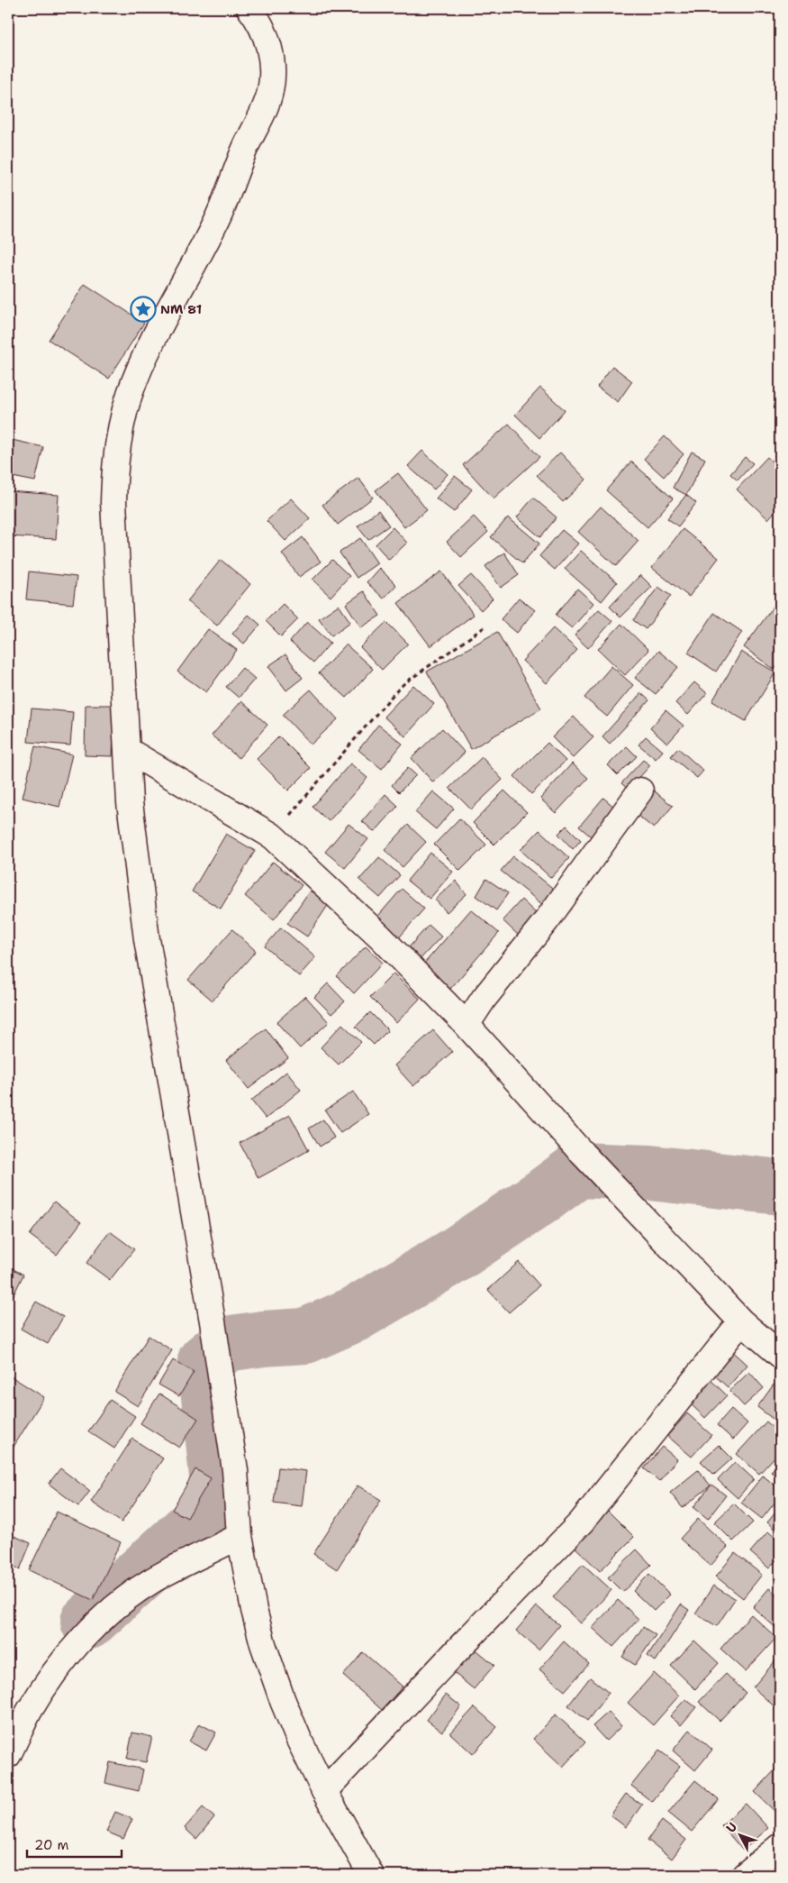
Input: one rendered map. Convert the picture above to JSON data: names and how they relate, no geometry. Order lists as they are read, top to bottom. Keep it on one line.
{"places":{"place":["NM 81"]},"scale_bar":"20 m","north":"top left"}
